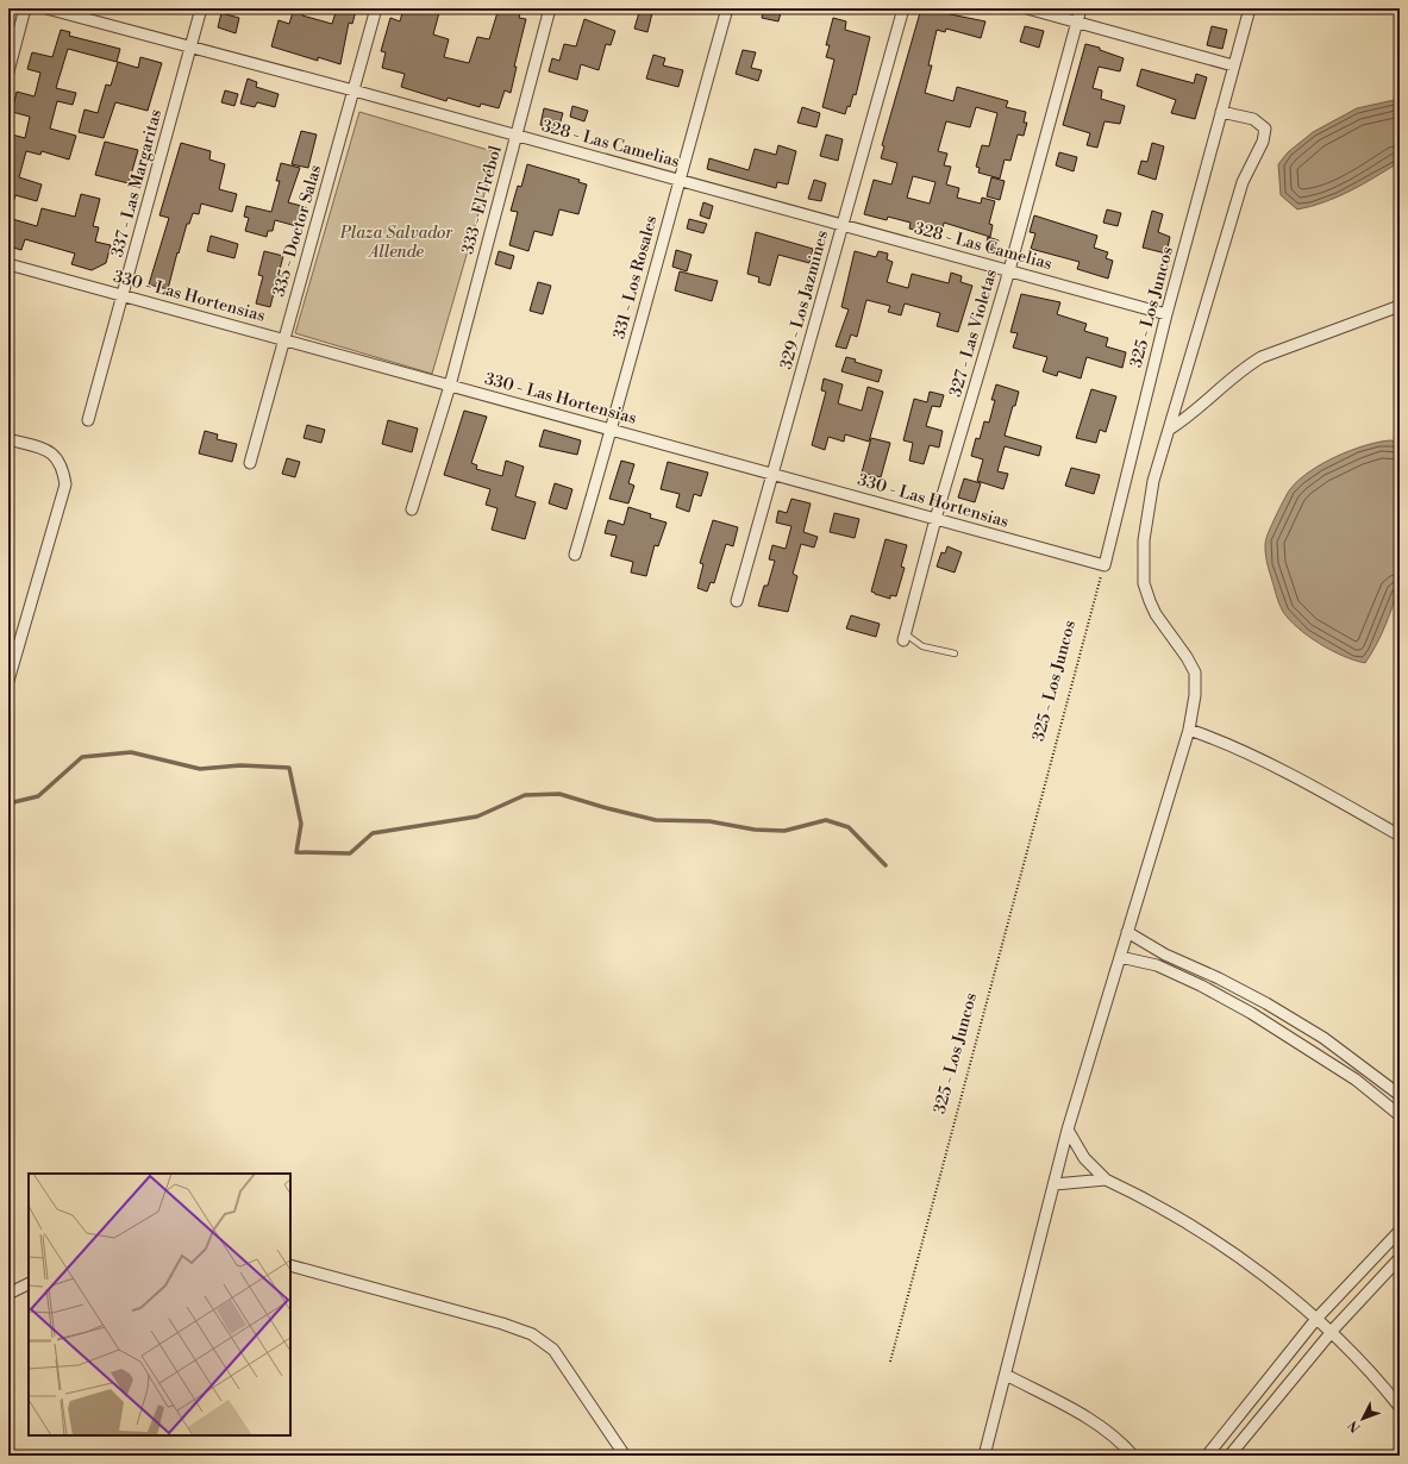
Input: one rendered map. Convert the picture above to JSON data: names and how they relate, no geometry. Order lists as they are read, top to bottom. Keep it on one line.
{"streets":{"street":["328 - Las Camelias","337 - Las Margaritas","333 - El Trébol","335 - Doctor Salas","331 - Los Rosales","330 - Las Hortensias","329 - Los Jazmines","325 - Los Juncos","327 - Las Violetas"]},"crossings":[["328 - Las Camelias","337 - Las Margaritas"],["328 - Las Camelias","333 - El Trébol"],["328 - Las Camelias","335 - Doctor Salas"],["328 - Las Camelias","331 - Los Rosales"],["328 - Las Camelias","329 - Los Jazmines"],["328 - Las Camelias","325 - Los Juncos"],["328 - Las Camelias","327 - Las Violetas"],["337 - Las Margaritas","330 - Las Hortensias"],["333 - El Trébol","330 - Las Hortensias"],["335 - Doctor Salas","330 - Las Hortensias"],["331 - Los Rosales","330 - Las Hortensias"],["330 - Las Hortensias","329 - Los Jazmines"],["330 - Las Hortensias","325 - Los Juncos"],["330 - Las Hortensias","327 - Las Violetas"]],"parks":["Plaza Salvador Allende"],"north":"bottom left"}
